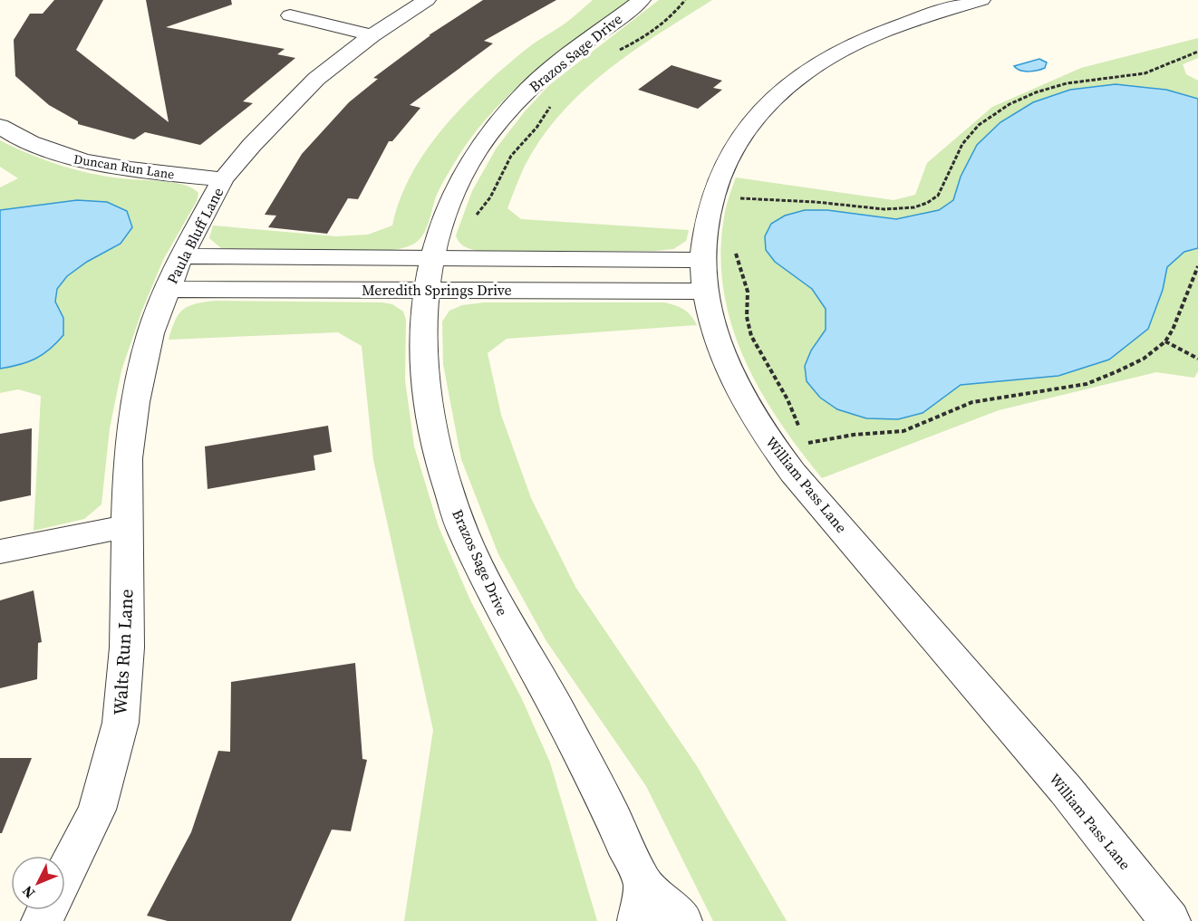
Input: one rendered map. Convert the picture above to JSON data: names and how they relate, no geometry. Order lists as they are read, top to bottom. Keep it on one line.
{"streets":{"street":["Brazos Sage Drive","Duncan Run Lane","Paula Bluff Lane","Meredith Springs Drive","William Pass Lane","Walts Run Lane"]},"crossings":[["Brazos Sage Drive","Meredith Springs Drive"],["Duncan Run Lane","Paula Bluff Lane"],["Paula Bluff Lane","Meredith Springs Drive"],["Paula Bluff Lane","Walts Run Lane"],["Meredith Springs Drive","William Pass Lane"]],"north":"bottom left"}
